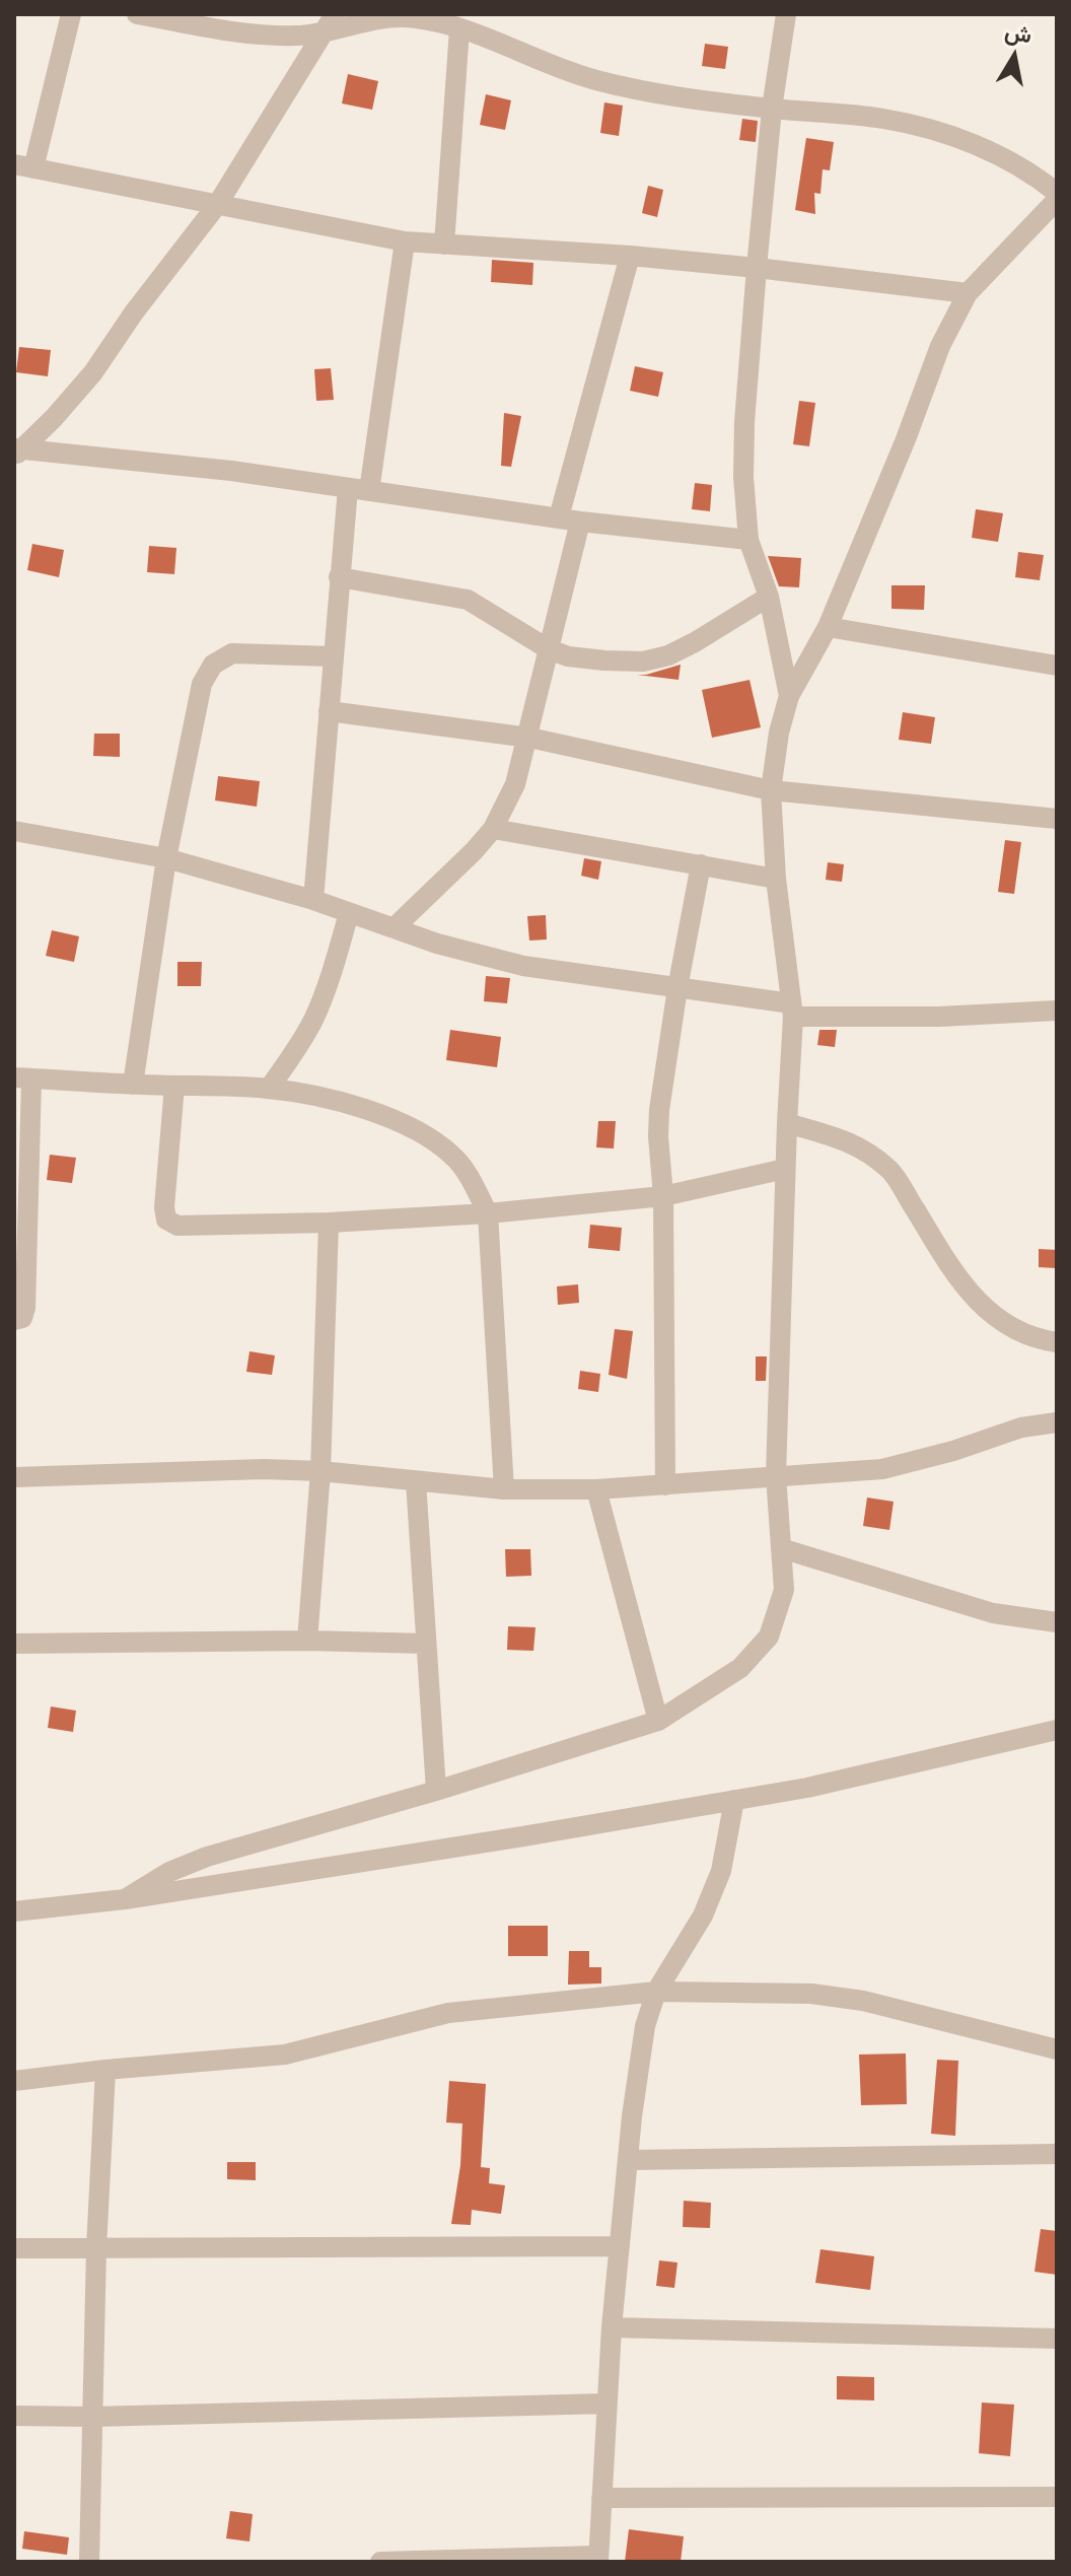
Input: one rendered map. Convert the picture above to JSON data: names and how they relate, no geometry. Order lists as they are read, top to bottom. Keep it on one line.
{"north":"top"}
